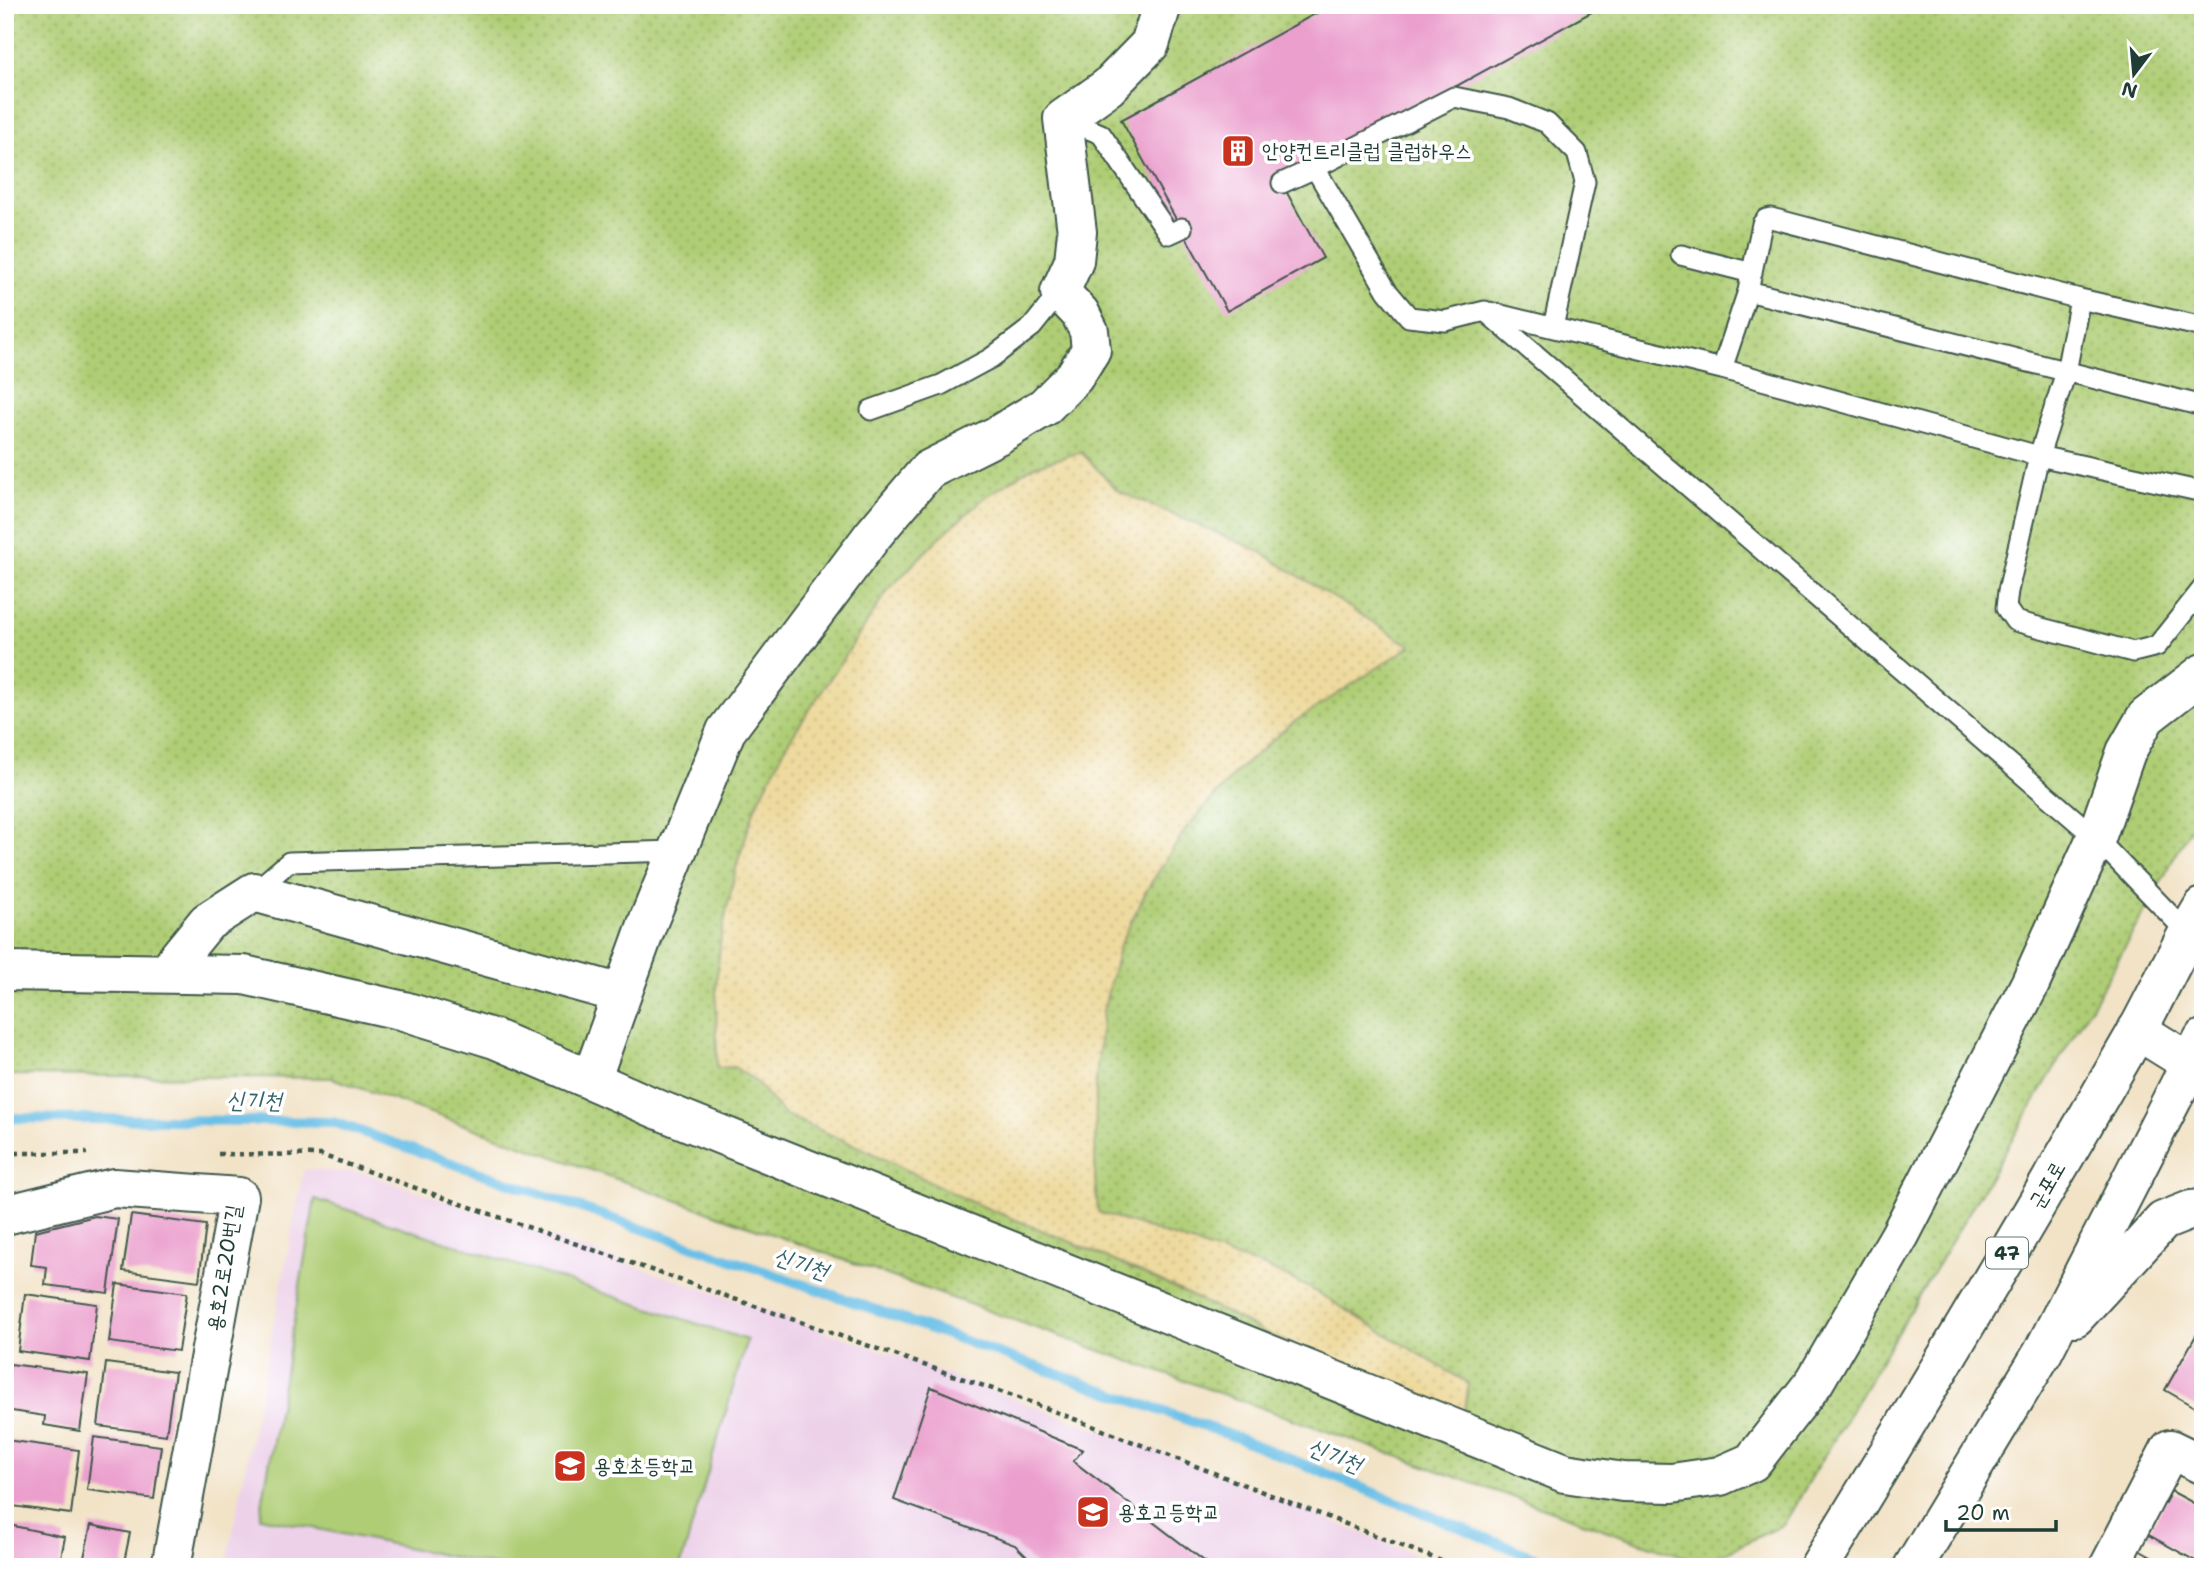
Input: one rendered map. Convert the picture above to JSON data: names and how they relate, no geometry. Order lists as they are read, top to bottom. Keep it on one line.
{"streets":{"street":["군포로","47","용호2로20번길"]},"water":["신기천"],"places":{"building":["안양컨트리클럽 클럽하우스"],"school or university":["용호초등학교","용호고등학교"]},"scale_bar":"20 m","north":"bottom"}
